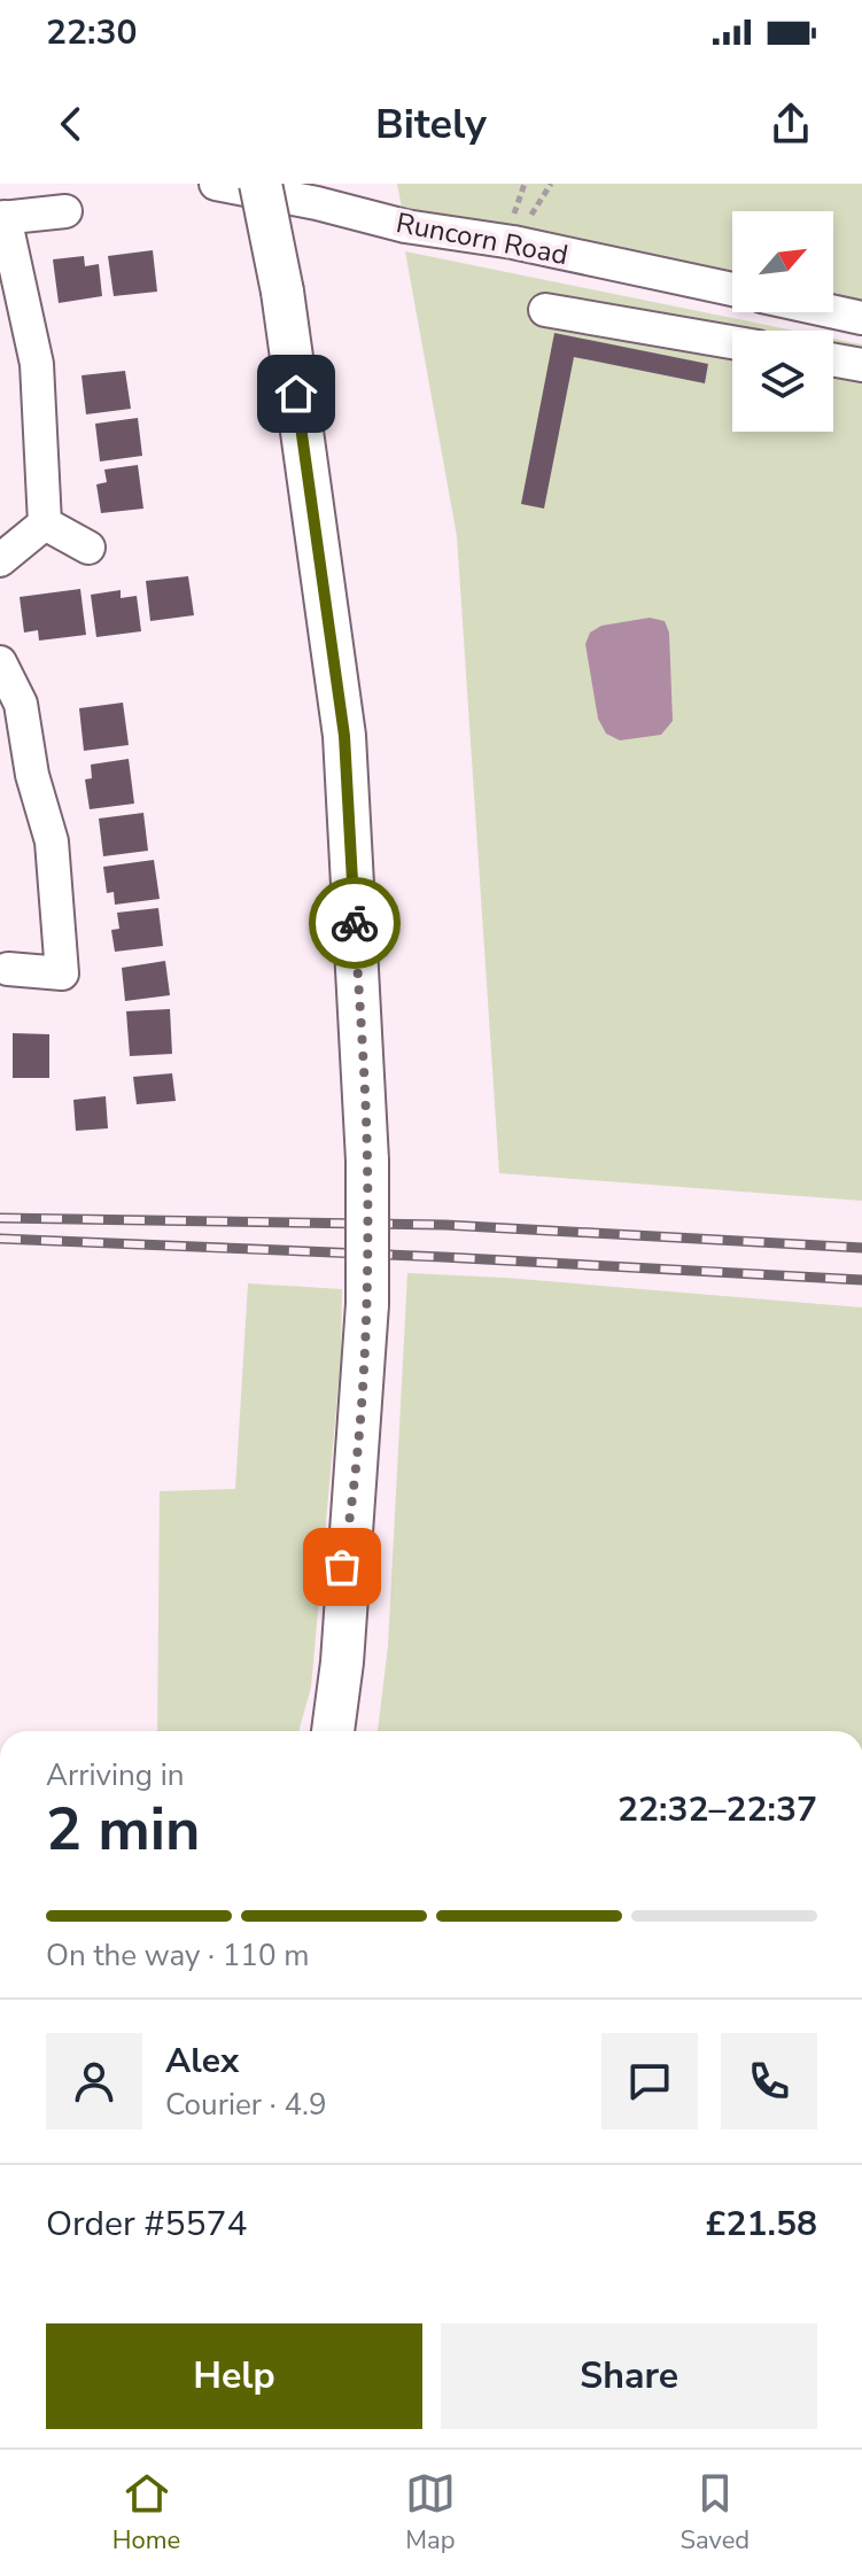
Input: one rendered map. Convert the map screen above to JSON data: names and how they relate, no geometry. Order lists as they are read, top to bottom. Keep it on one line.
{"streets":{"street":["Runcorn Road"]},"north":"top right","page":{"status":"22:30","header":"Bitely","heading":["2 min","Arriving in","22:32–22:37"],"panel":["Alex","Courier · 4.9","Order #5574","£21.58"],"bar":"On the way · 110 m","buttons":["Help","Share"],"tabs":["Home","Map","Saved"]}}
